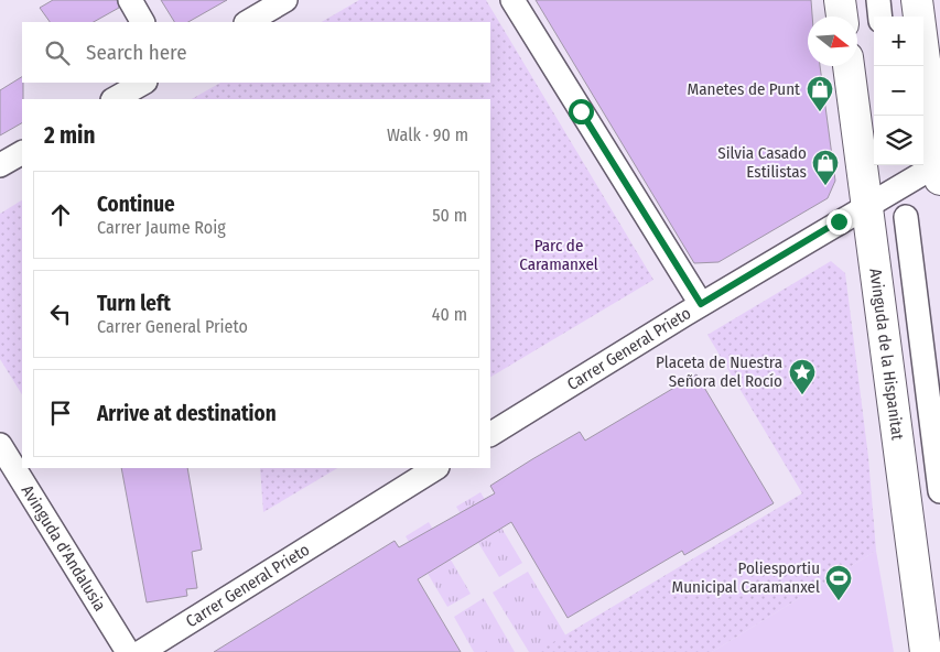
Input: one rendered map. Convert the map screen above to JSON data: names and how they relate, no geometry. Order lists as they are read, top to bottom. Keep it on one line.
{"streets":{"street":["Carrer General Prieto","Avinguda de la Hispanitat","Avinguda d'Andalusia"]},"crossings":[["Carrer General Prieto","Avinguda de la Hispanitat"]],"parks":["Parc de Caramanxel"],"places":{"shop":["Manetes de Punt","Silvia Casado Estilistas"],"place":["Placeta de Nuestra Señora del Rocío"],"sports":["Poliesportiu Municipal Caramanxel"]},"north":"right","page":{"map_buttons":["+","−"],"search":"Search here","heading":["2 min","Walk · 90 m"],"list":[["Continue","Carrer Jaume Roig","50 m"],["Turn left","Carrer General Prieto","40 m"],"Arrive at destination"]}}
